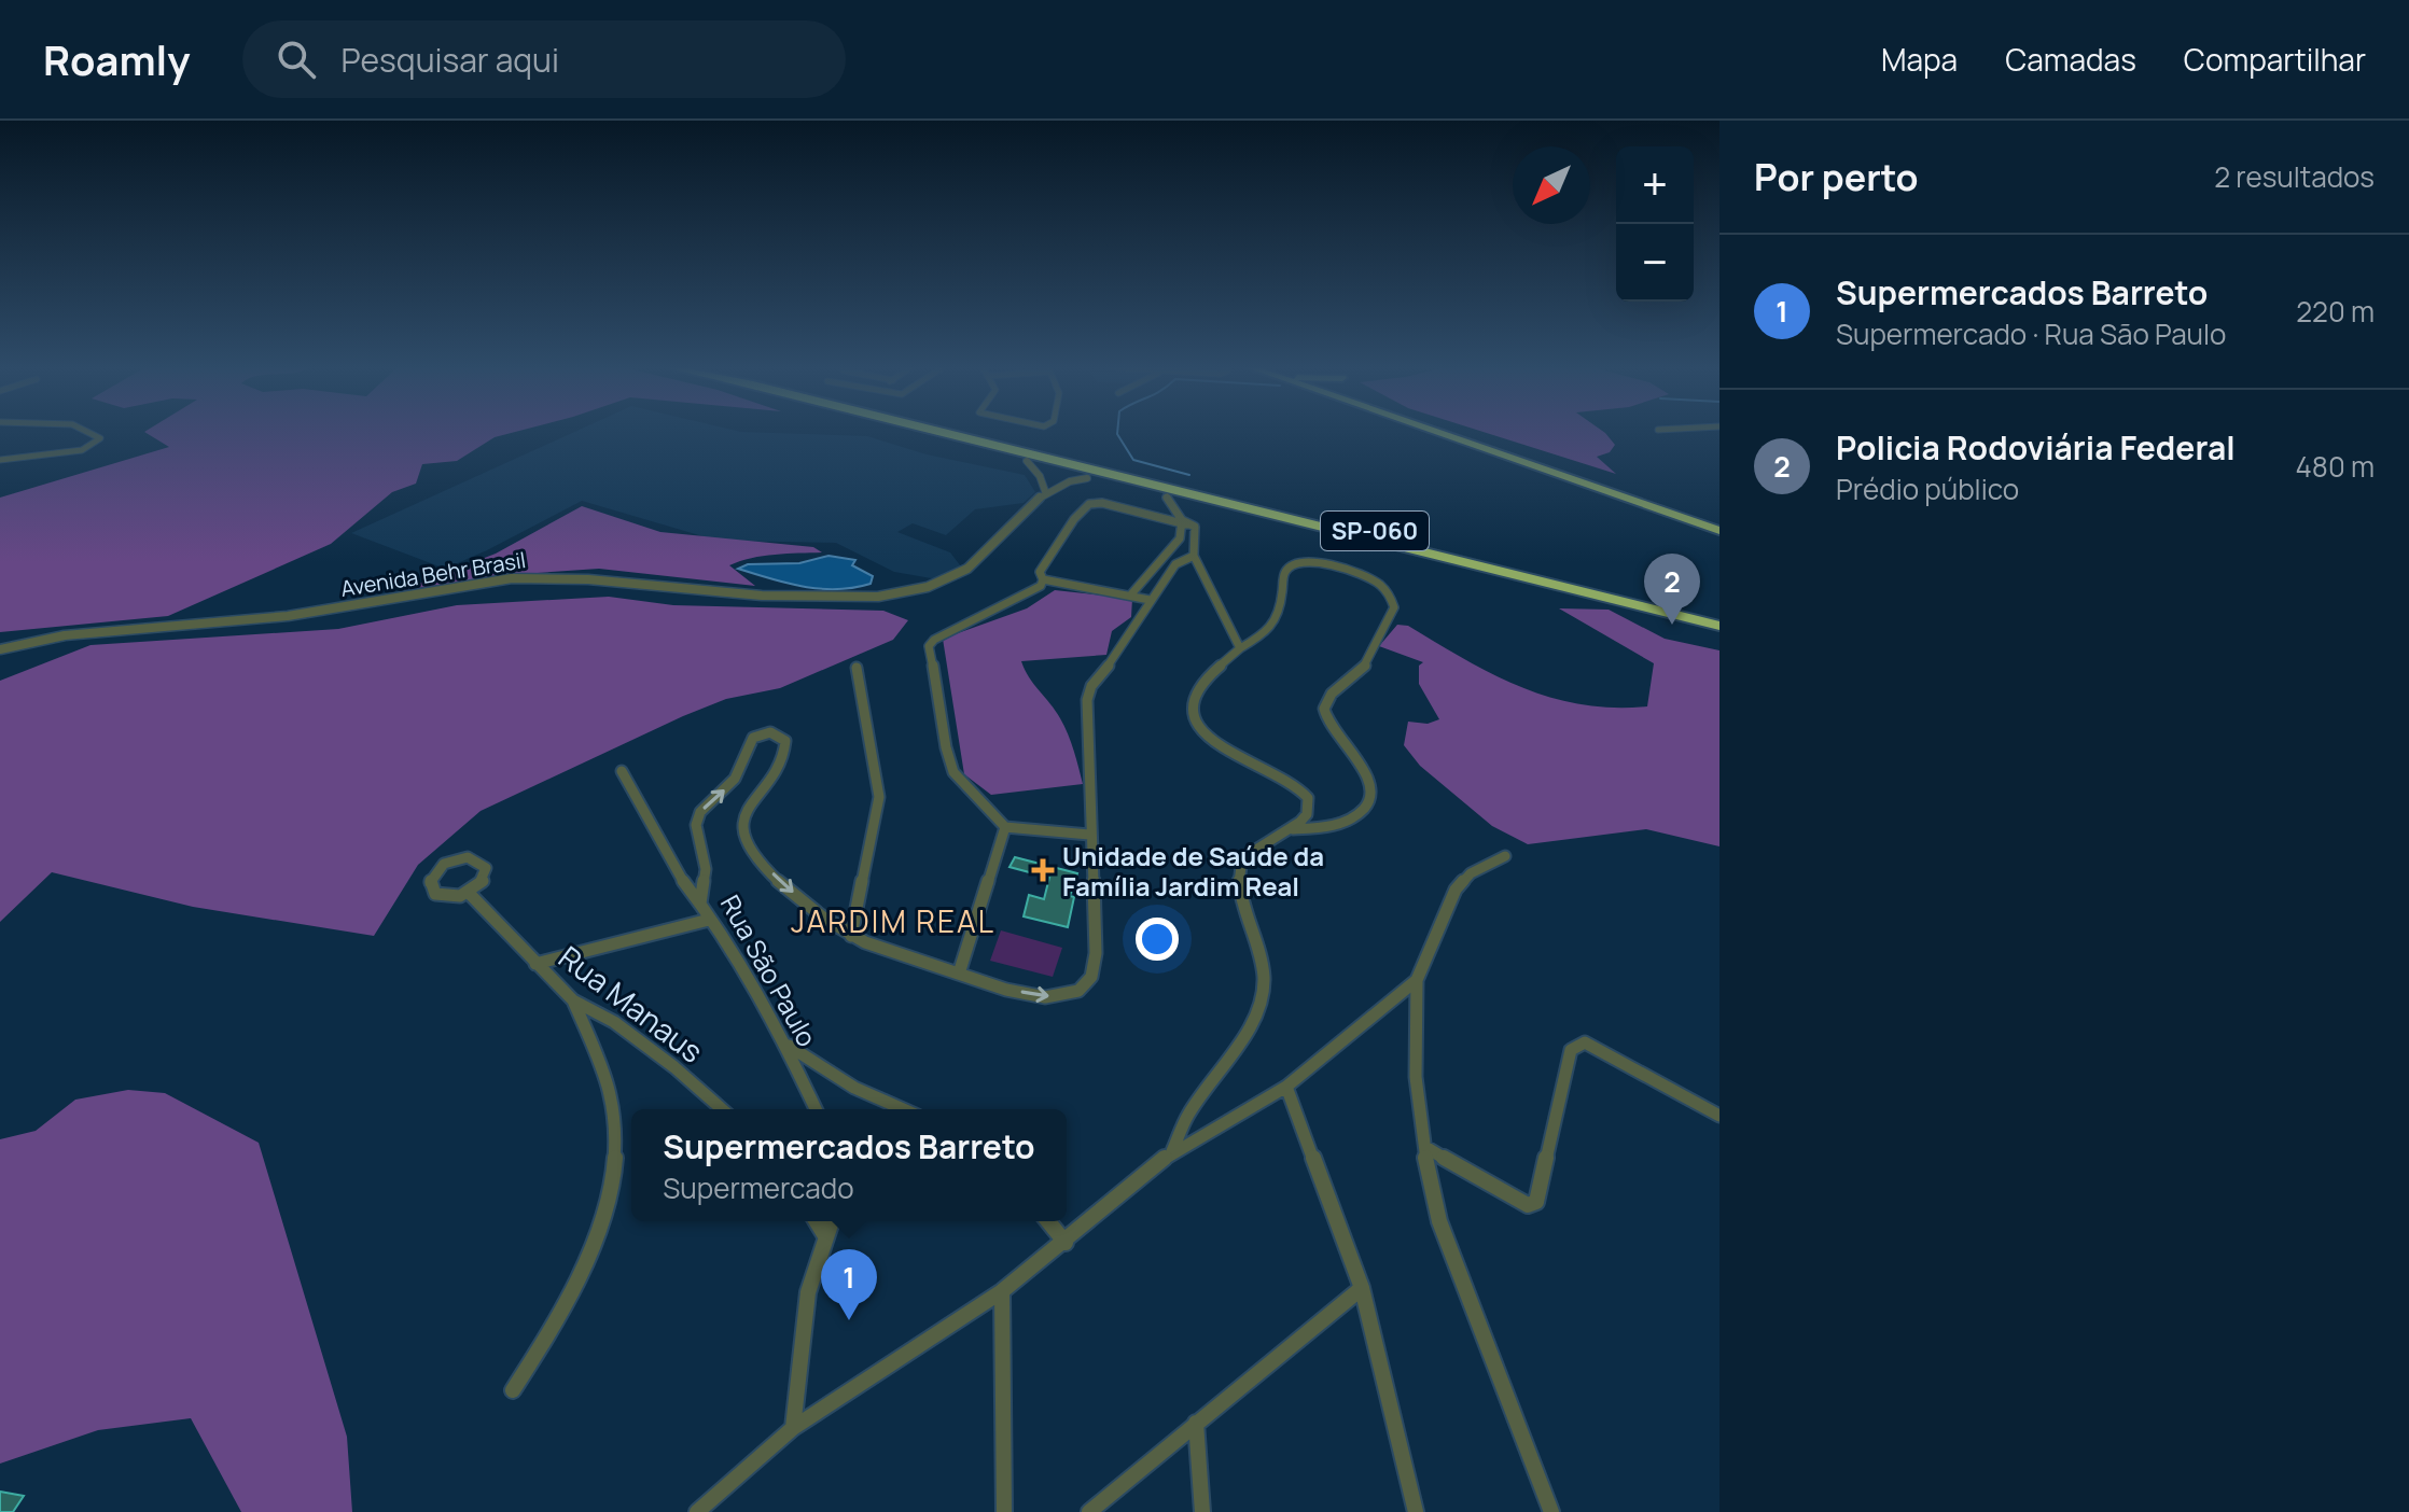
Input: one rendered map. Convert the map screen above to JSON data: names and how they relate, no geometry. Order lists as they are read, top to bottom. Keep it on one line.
{"streets":{"highway":["SP-060"],"street":["Avenida Behr Brasil","Rua São Paulo","Rua Manaus"]},"districts":["JARDIM REAL"],"places":{"health":["Unidade de Saúde da Família Jardim Real"]},"north":"bottom left","page":{"header":"Roamly","search":"Pesquisar aqui","nav":["Mapa","Camadas","Compartilhar"],"heading":["Por perto","2 resultados"],"map_buttons":["+","−"],"list":[{"mark":"1","name":"Supermercados Barreto","note":"Supermercado · Rua São Paulo","value":"220 m"},{"mark":"2","name":"Policia Rodoviária Federal","note":"Prédio público","value":"480 m"}],"pins":["2","1"],"popup":["Supermercados Barreto","Supermercado"]}}
